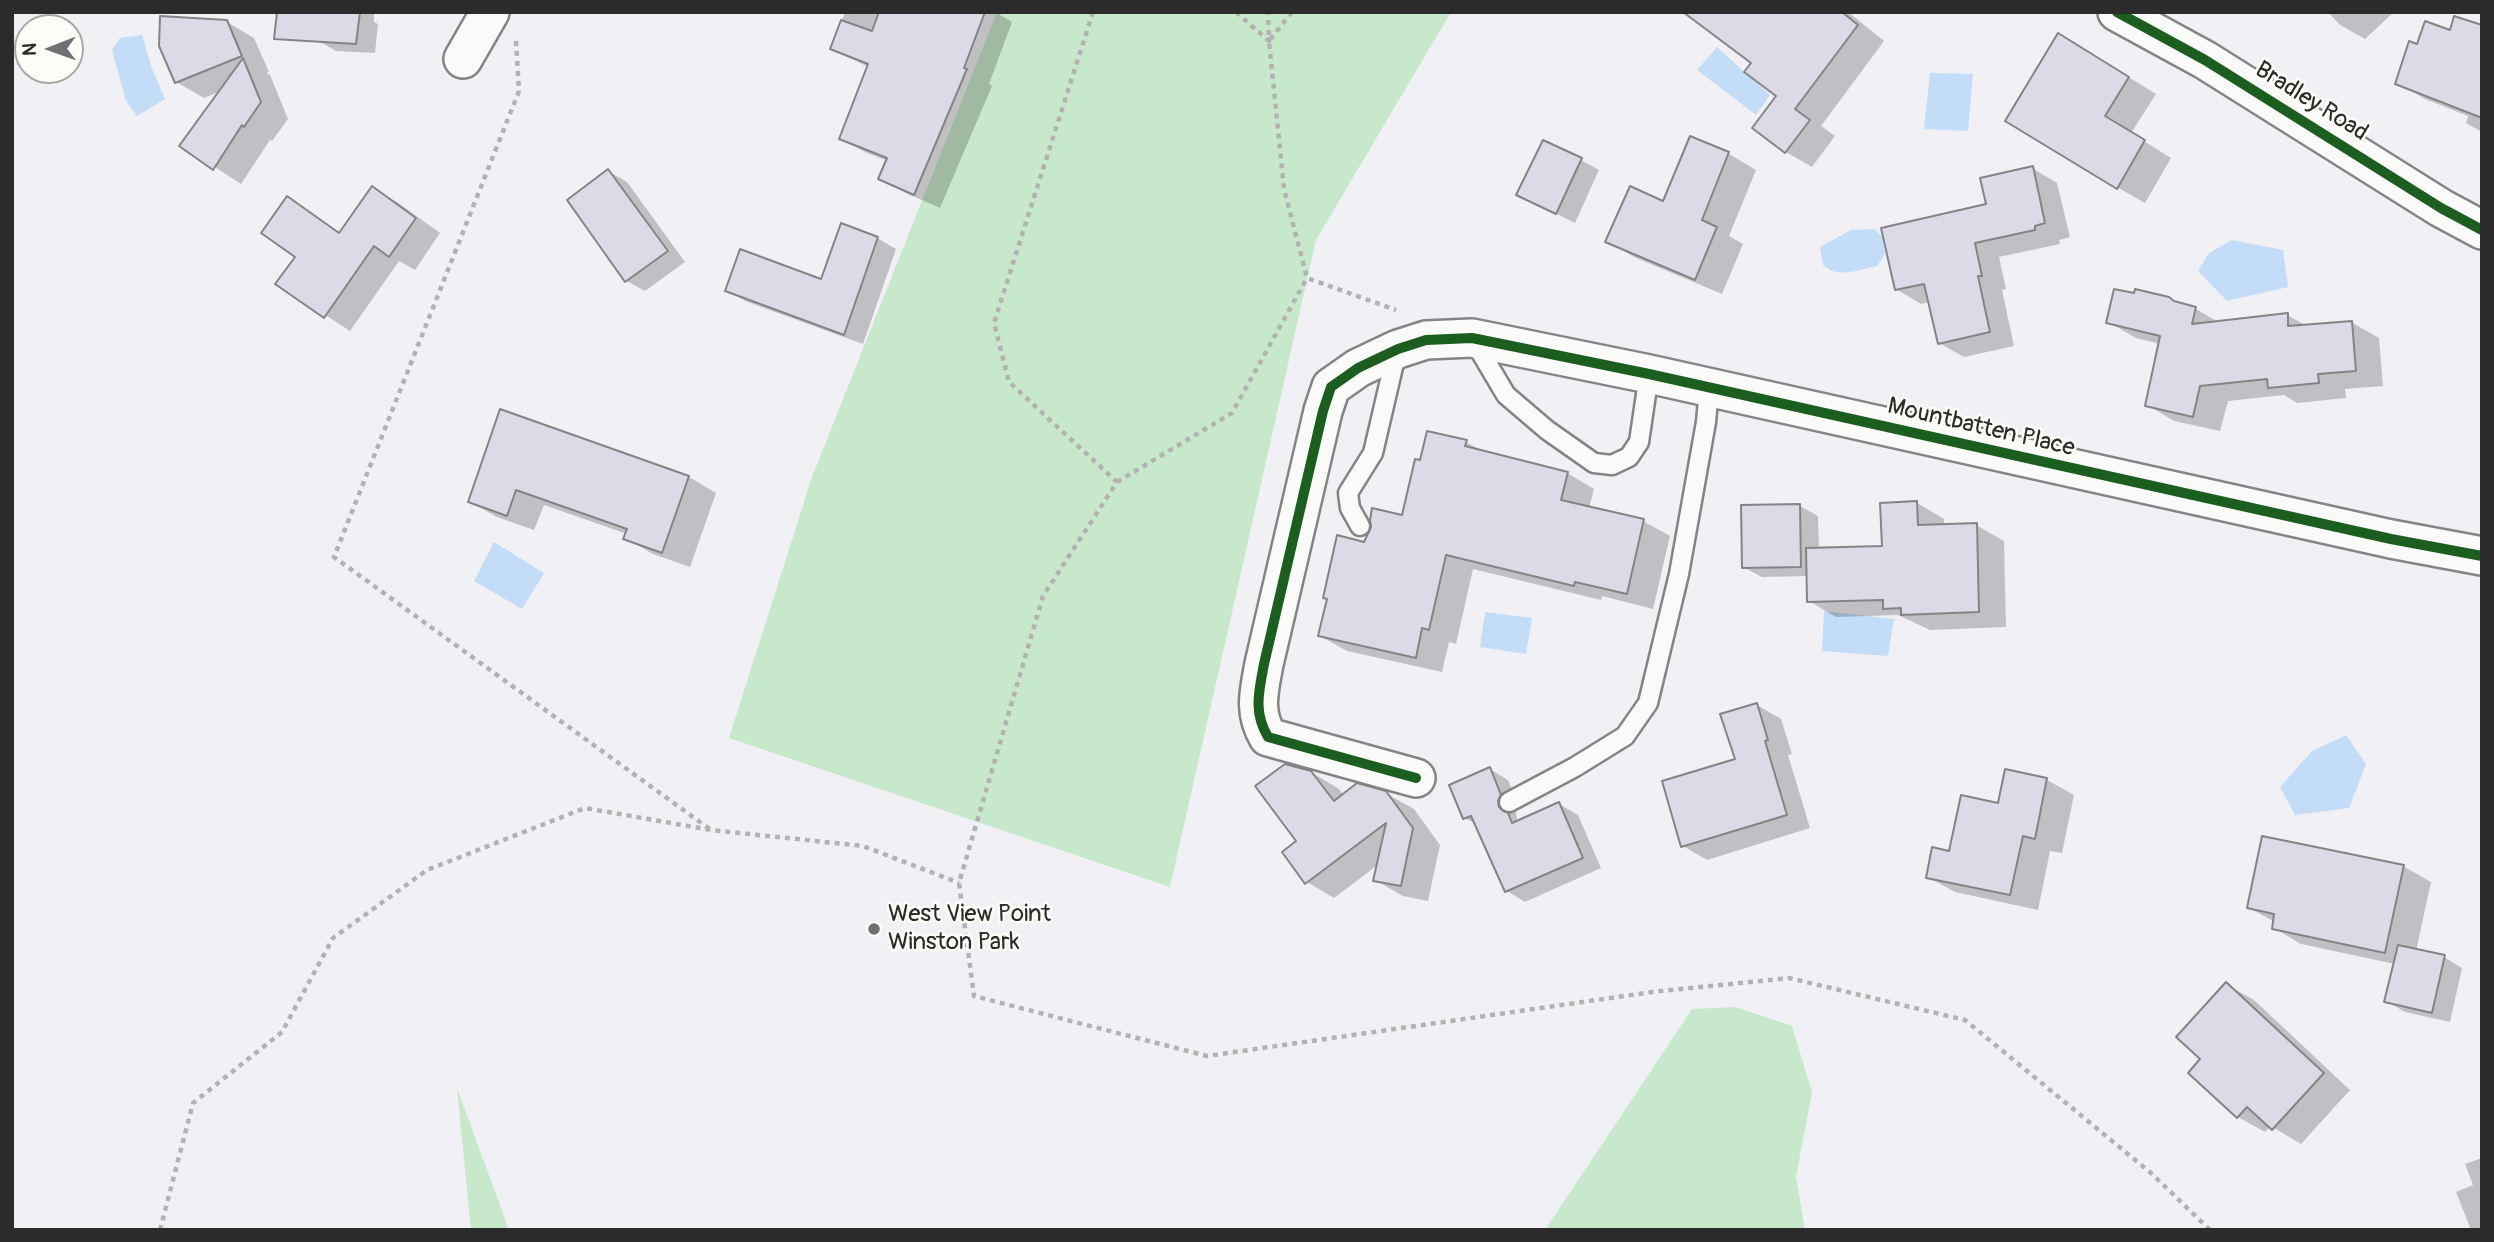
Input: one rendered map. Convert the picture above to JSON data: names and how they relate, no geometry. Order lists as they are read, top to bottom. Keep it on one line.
{"streets":{"street":["Bradley Road","Mountbatten Place"]},"places":["West View Point Winston Park"],"north":"left"}
